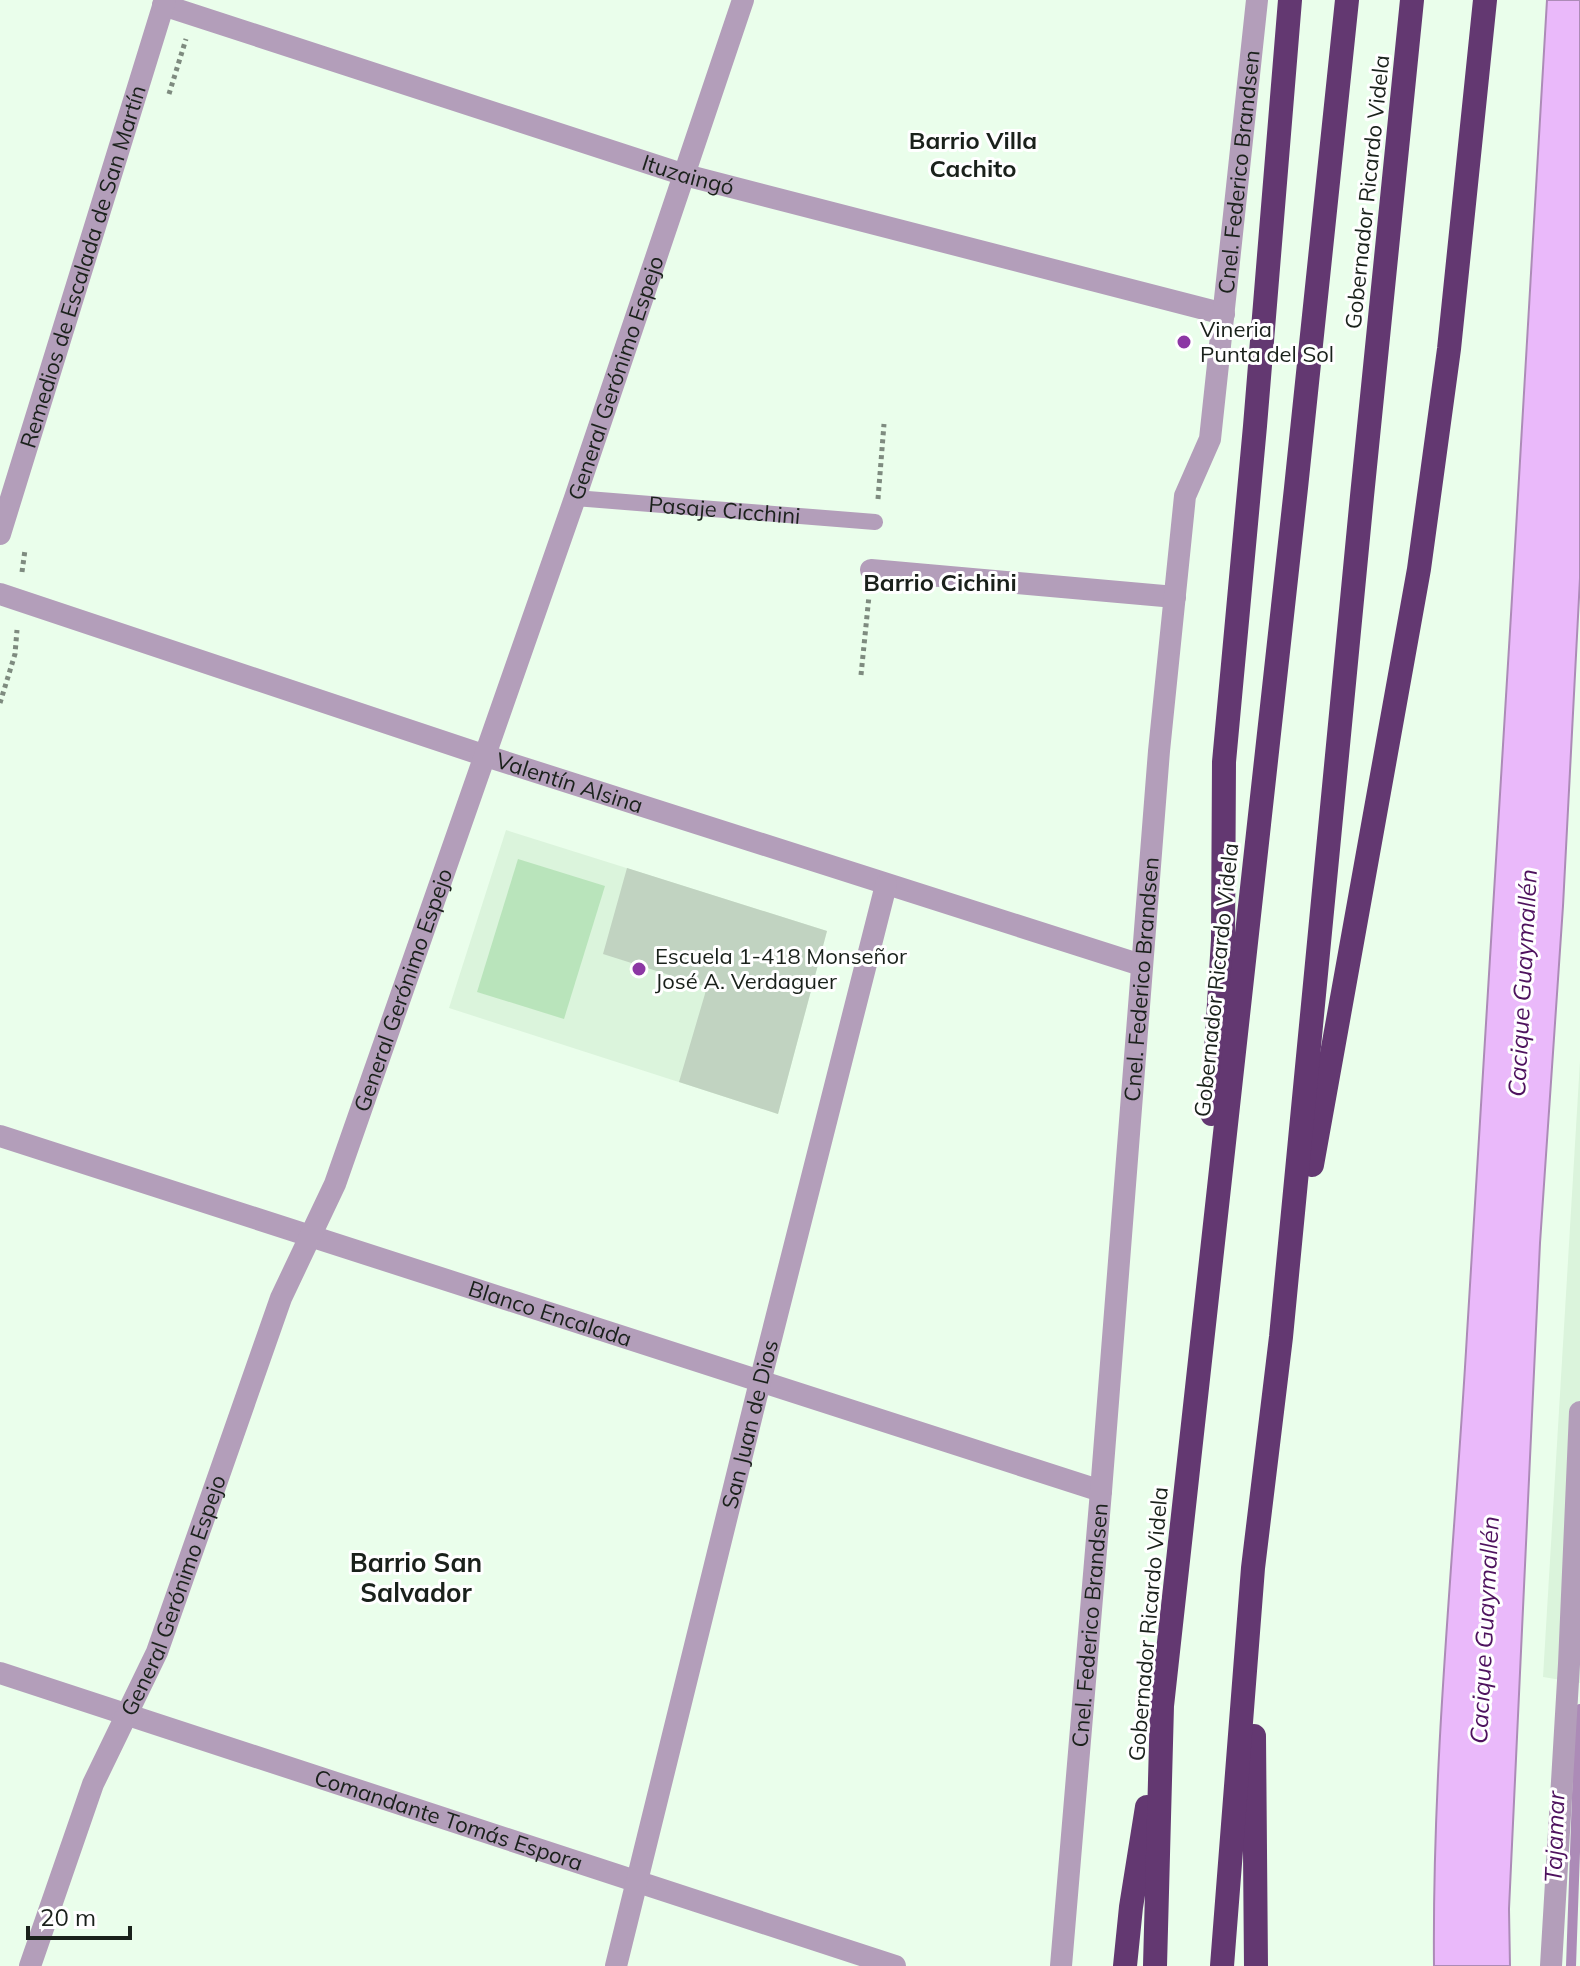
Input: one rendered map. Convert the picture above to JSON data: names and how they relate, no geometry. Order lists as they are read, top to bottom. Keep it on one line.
{"streets":{"highway":["Gobernador Ricardo Videla"],"street":["Cnel. Federico Brandsen","Ituzaingó","Remedios de Escalada de San Martín","General Gerónimo Espejo","Valentín Alsina","Blanco Encalada","San Juan de Dios","Comandante Tomás Espora"],"lane":["Pasaje Cicchini"]},"crossings":[["Cnel. Federico Brandsen","Ituzaingó"],["Cnel. Federico Brandsen","Valentín Alsina"],["Cnel. Federico Brandsen","Blanco Encalada"],["Ituzaingó","Remedios de Escalada de San Martín"],["Ituzaingó","General Gerónimo Espejo"],["General Gerónimo Espejo","Pasaje Cicchini"],["General Gerónimo Espejo","Valentín Alsina"],["General Gerónimo Espejo","Blanco Encalada"],["General Gerónimo Espejo","Comandante Tomás Espora"],["Valentín Alsina","San Juan de Dios"],["Blanco Encalada","San Juan de Dios"],["San Juan de Dios","Comandante Tomás Espora"]],"districts":["Barrio Villa Cachito","Barrio Cichini","Barrio San Salvador"],"water":["Cacique Guaymallén","Tajamar"],"places":["Vineria Punta del Sol","Escuela 1-418 Monseñor José A. Verdaguer"],"scale_bar":"20 m"}
